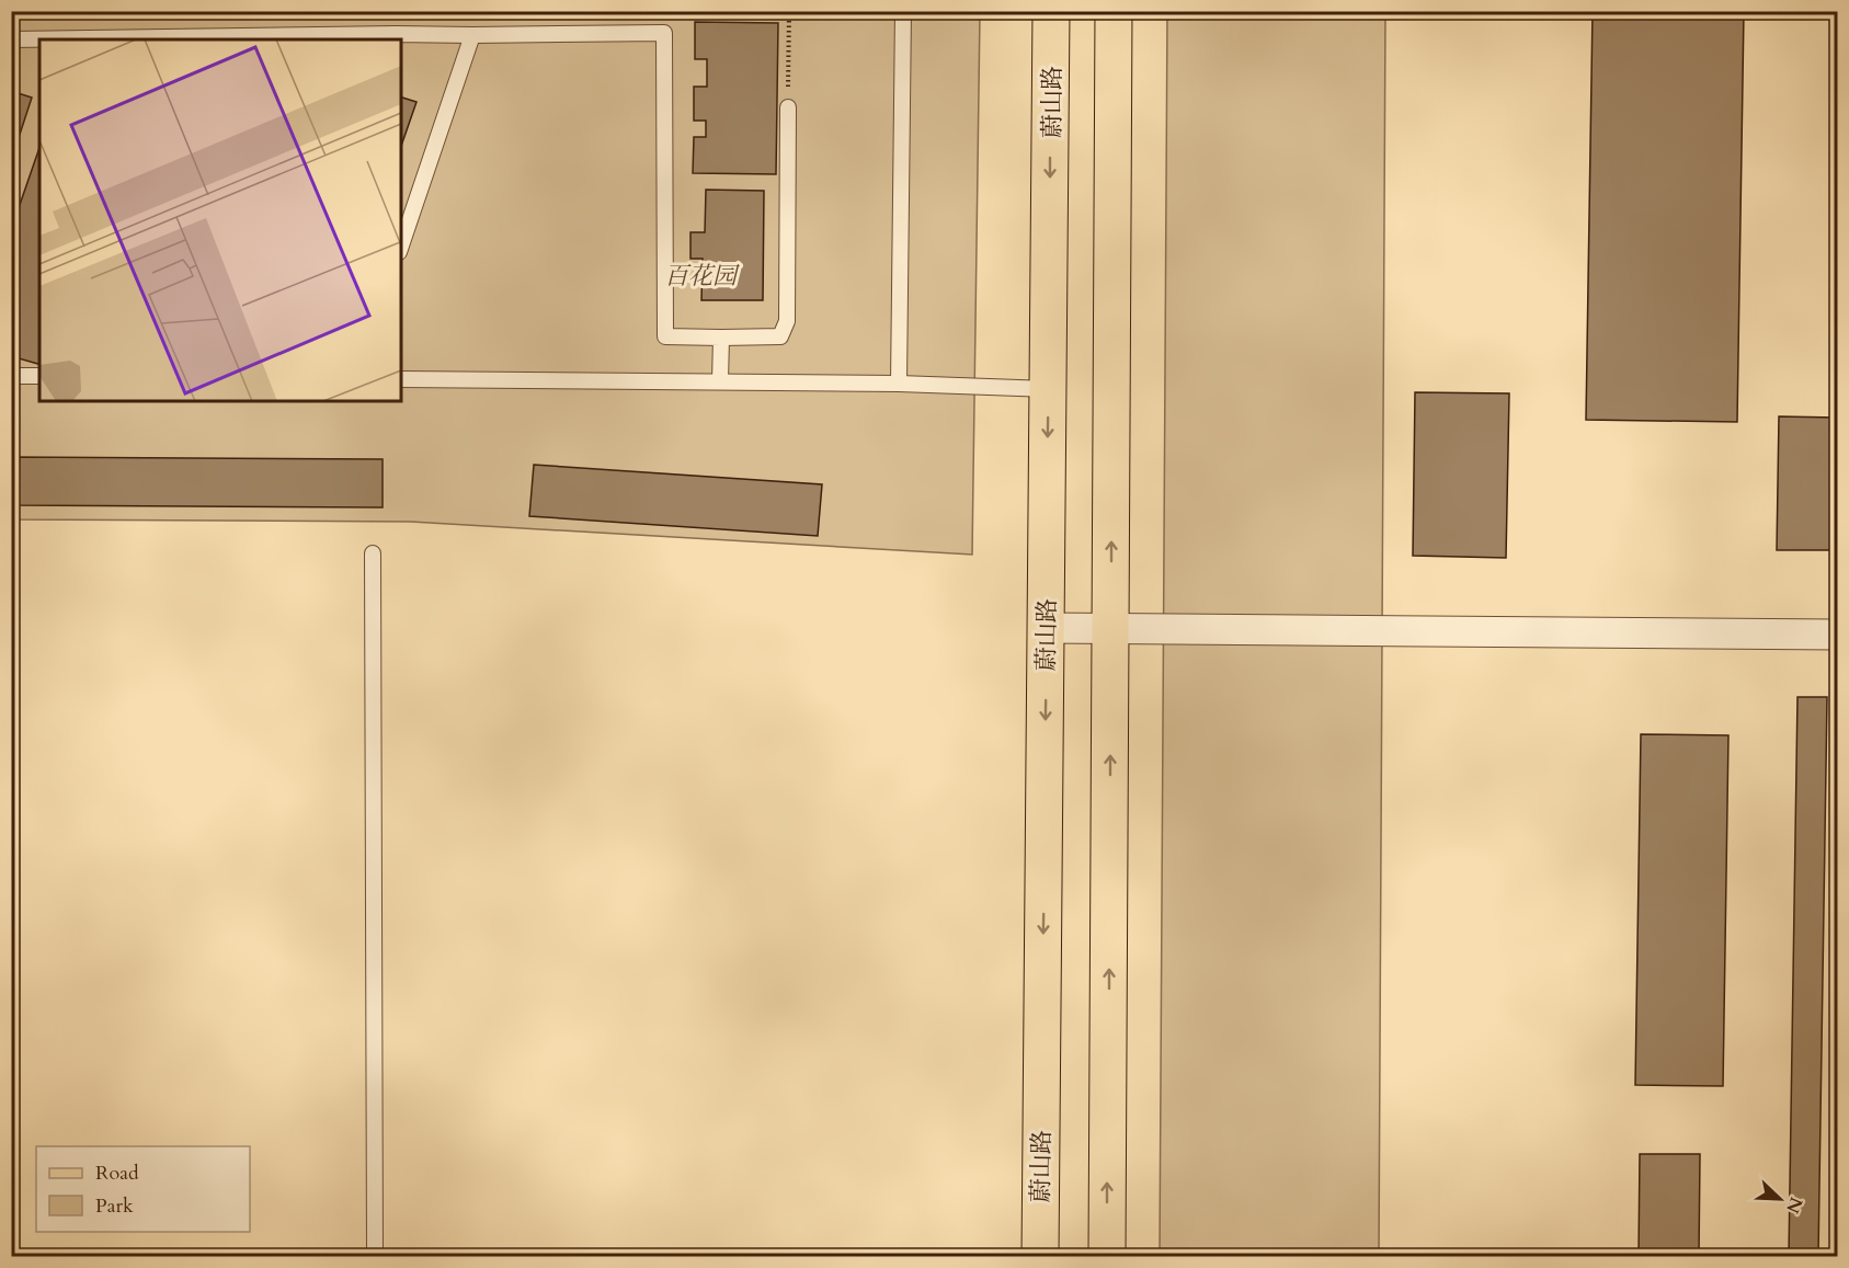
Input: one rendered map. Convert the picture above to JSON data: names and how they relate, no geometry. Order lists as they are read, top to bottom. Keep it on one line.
{"streets":{"main road":["蔚山路"]},"parks":["百花园"],"legend":["Road","Park"],"north":"bottom right"}
